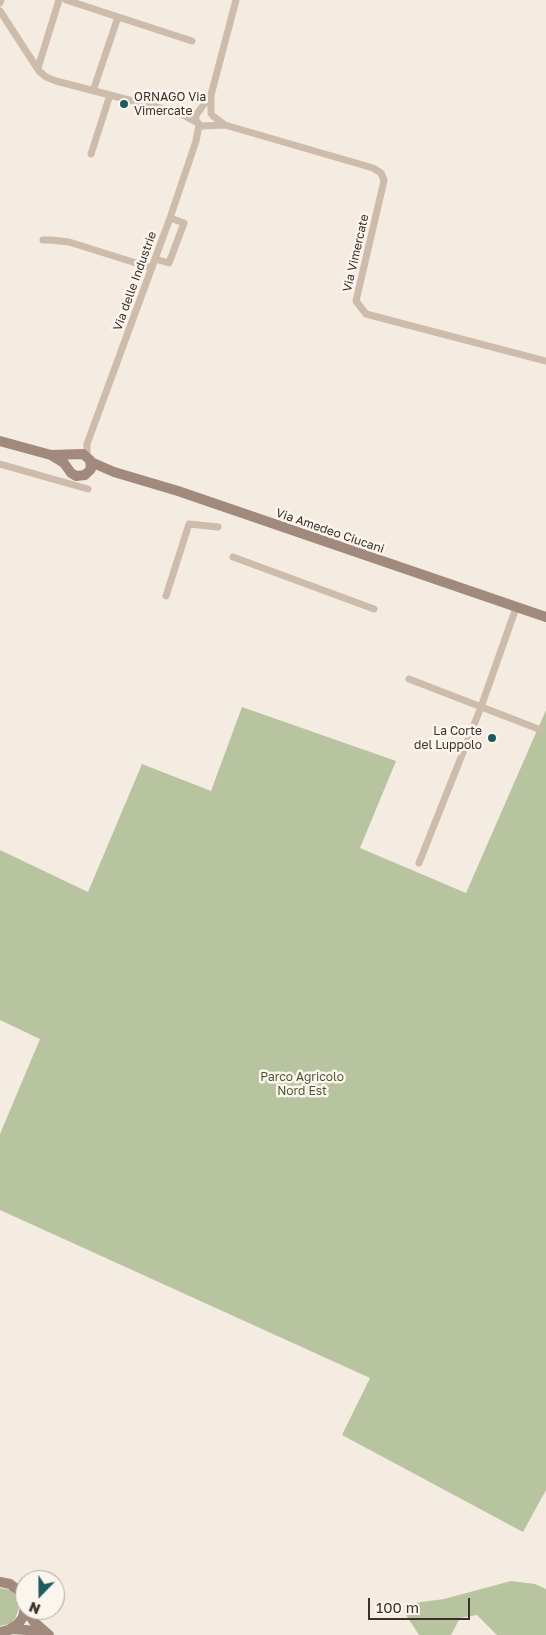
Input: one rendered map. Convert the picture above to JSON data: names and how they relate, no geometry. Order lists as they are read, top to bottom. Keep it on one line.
{"streets":{"main road":["Via Amedeo Ciucani"],"street":["Via Vimercate","Via delle Industrie"]},"crossings":[["Via Vimercate","Via delle Industrie"],["Via delle Industrie","Via Amedeo Ciucani"]],"parks":["Parco Agricolo Nord Est"],"places":["ORNAGO Via Vimercate","La Corte del Luppolo"],"scale_bar":"100 m","north":"bottom"}
